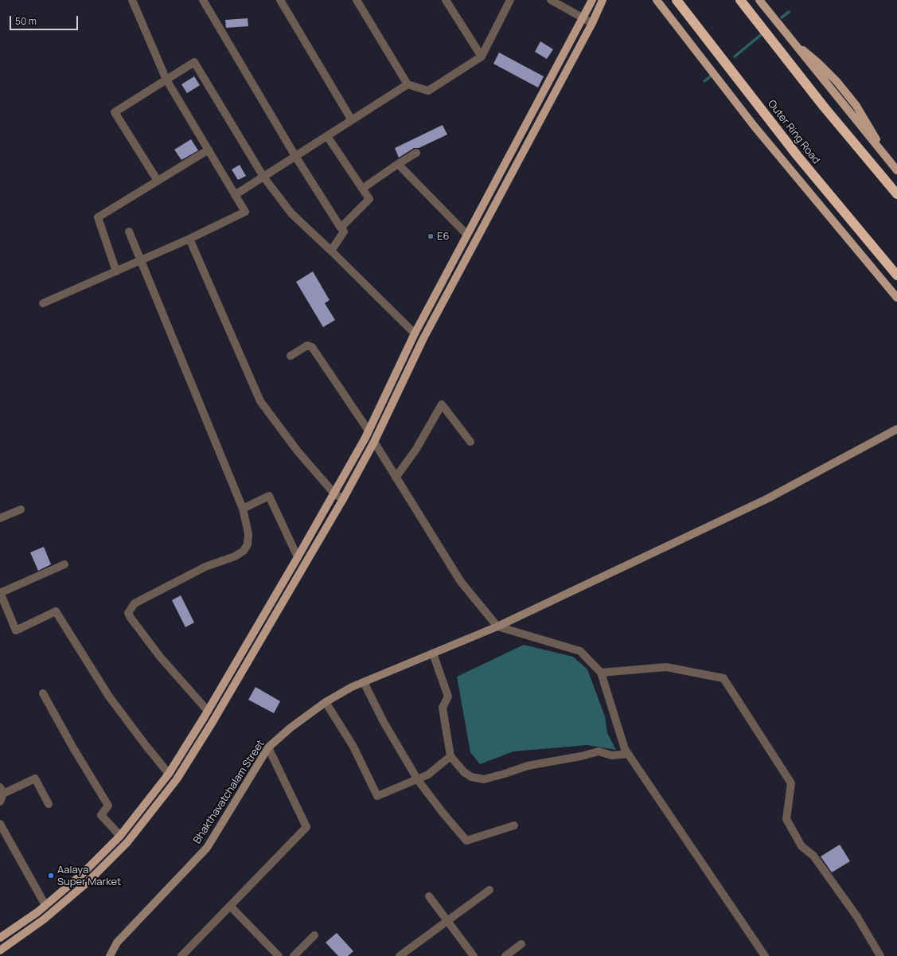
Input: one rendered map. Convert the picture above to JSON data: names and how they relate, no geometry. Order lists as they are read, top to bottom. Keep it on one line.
{"streets":{"highway":["Outer Ring Road"],"street":["Bhakthavatchalam Street"]},"places":["E6","Aalaya Super Market"],"scale_bar":"50 m"}
